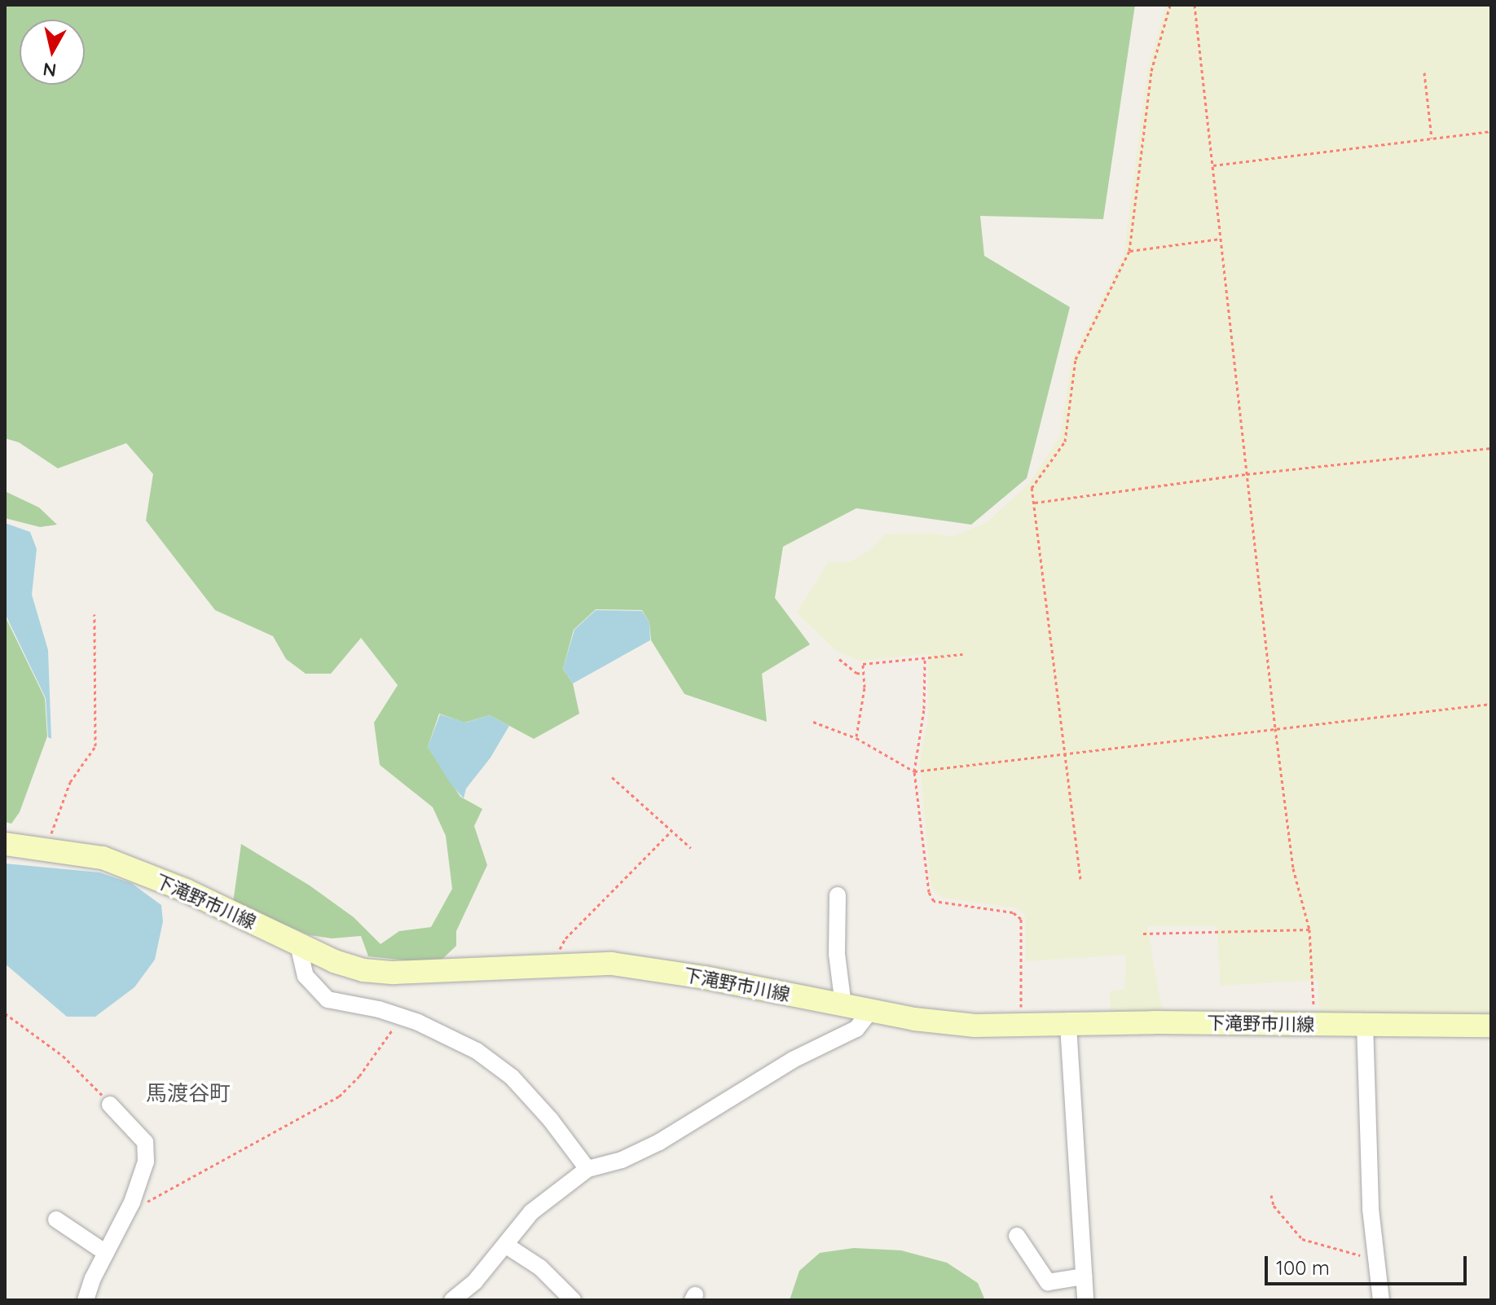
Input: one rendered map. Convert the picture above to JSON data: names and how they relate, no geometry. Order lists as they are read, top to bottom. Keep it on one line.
{"streets":{"main road":["下滝野市川線"]},"districts":["馬渡谷町"],"scale_bar":"100 m","north":"bottom"}
